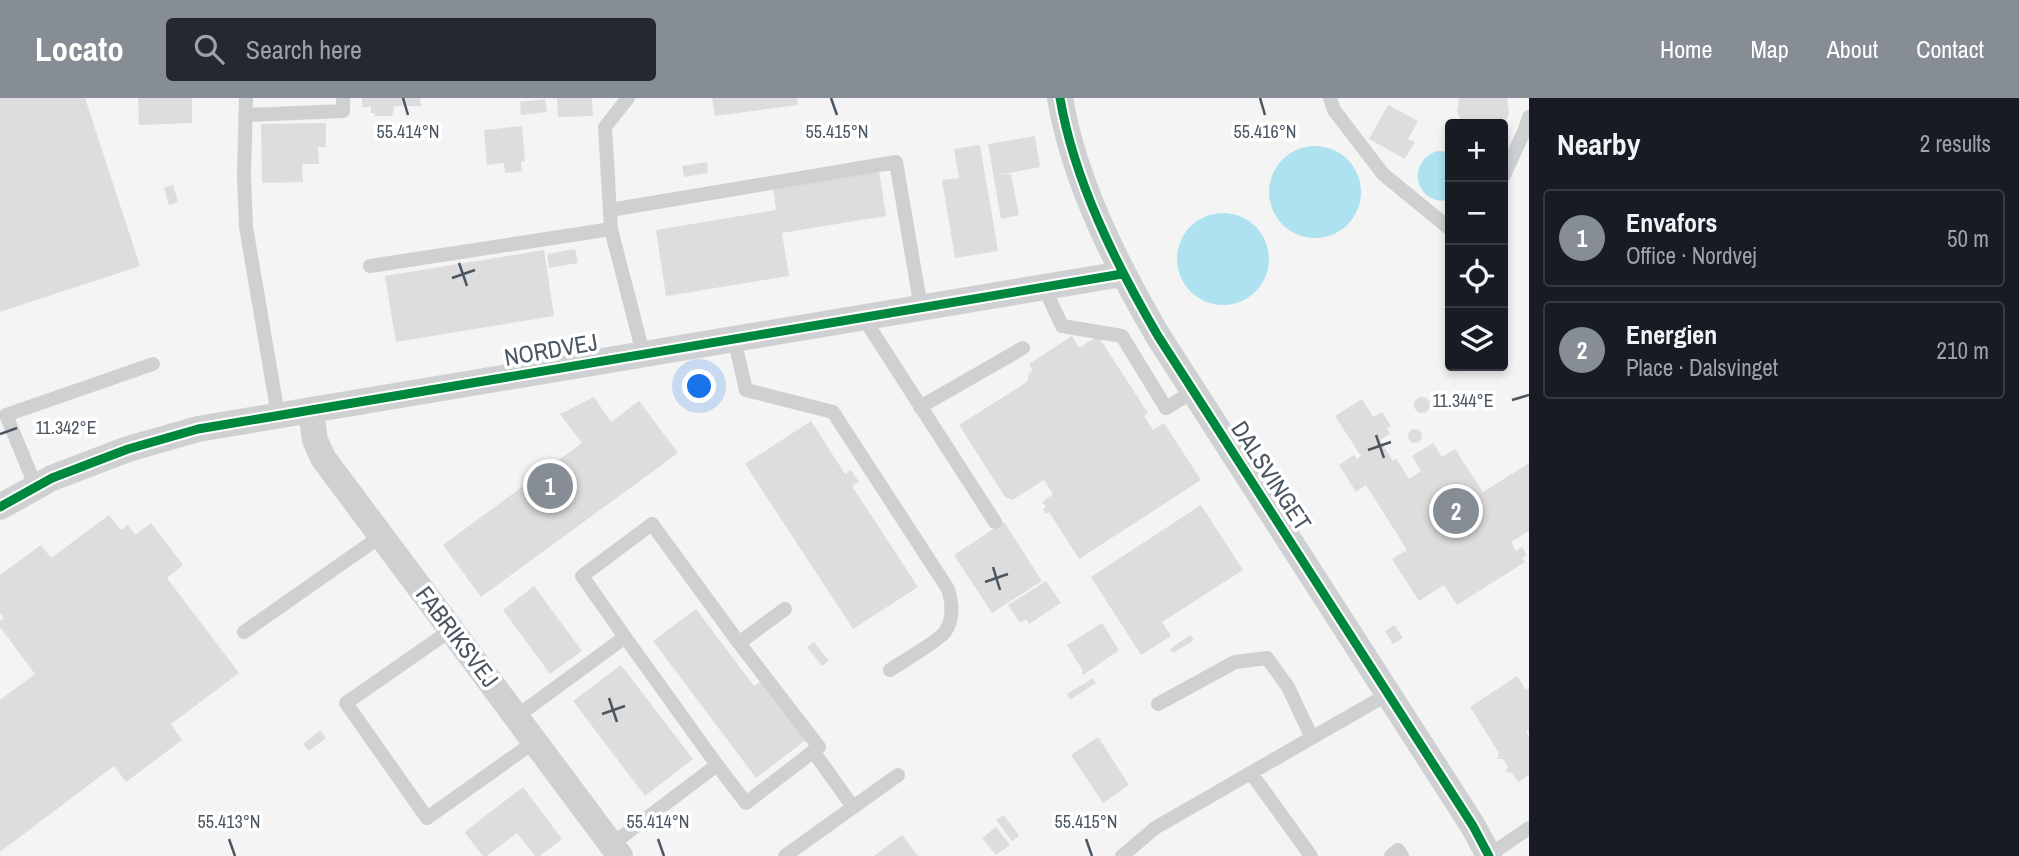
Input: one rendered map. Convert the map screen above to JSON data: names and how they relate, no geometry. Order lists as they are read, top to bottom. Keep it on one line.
{"streets":{"street":["NORDVEJ","DALSVINGET","FABRIKSVEJ"]},"crossings":[["NORDVEJ","DALSVINGET"],["NORDVEJ","FABRIKSVEJ"]],"page":{"header":"Locato","search":"Search here","nav":["Home","Map","About","Contact"],"heading":["Nearby","2 results"],"map_buttons":["+","−"],"list":[{"mark":"1","name":"Envafors","note":"Office · Nordvej","value":"50 m"},{"mark":"2","name":"Energien","note":"Place · Dalsvinget","value":"210 m"}],"pins":["1","2"]},"coordinates":["55.414°N","55.416°N","55.415°N","11.344°E","11.342°E","55.413°N"]}
